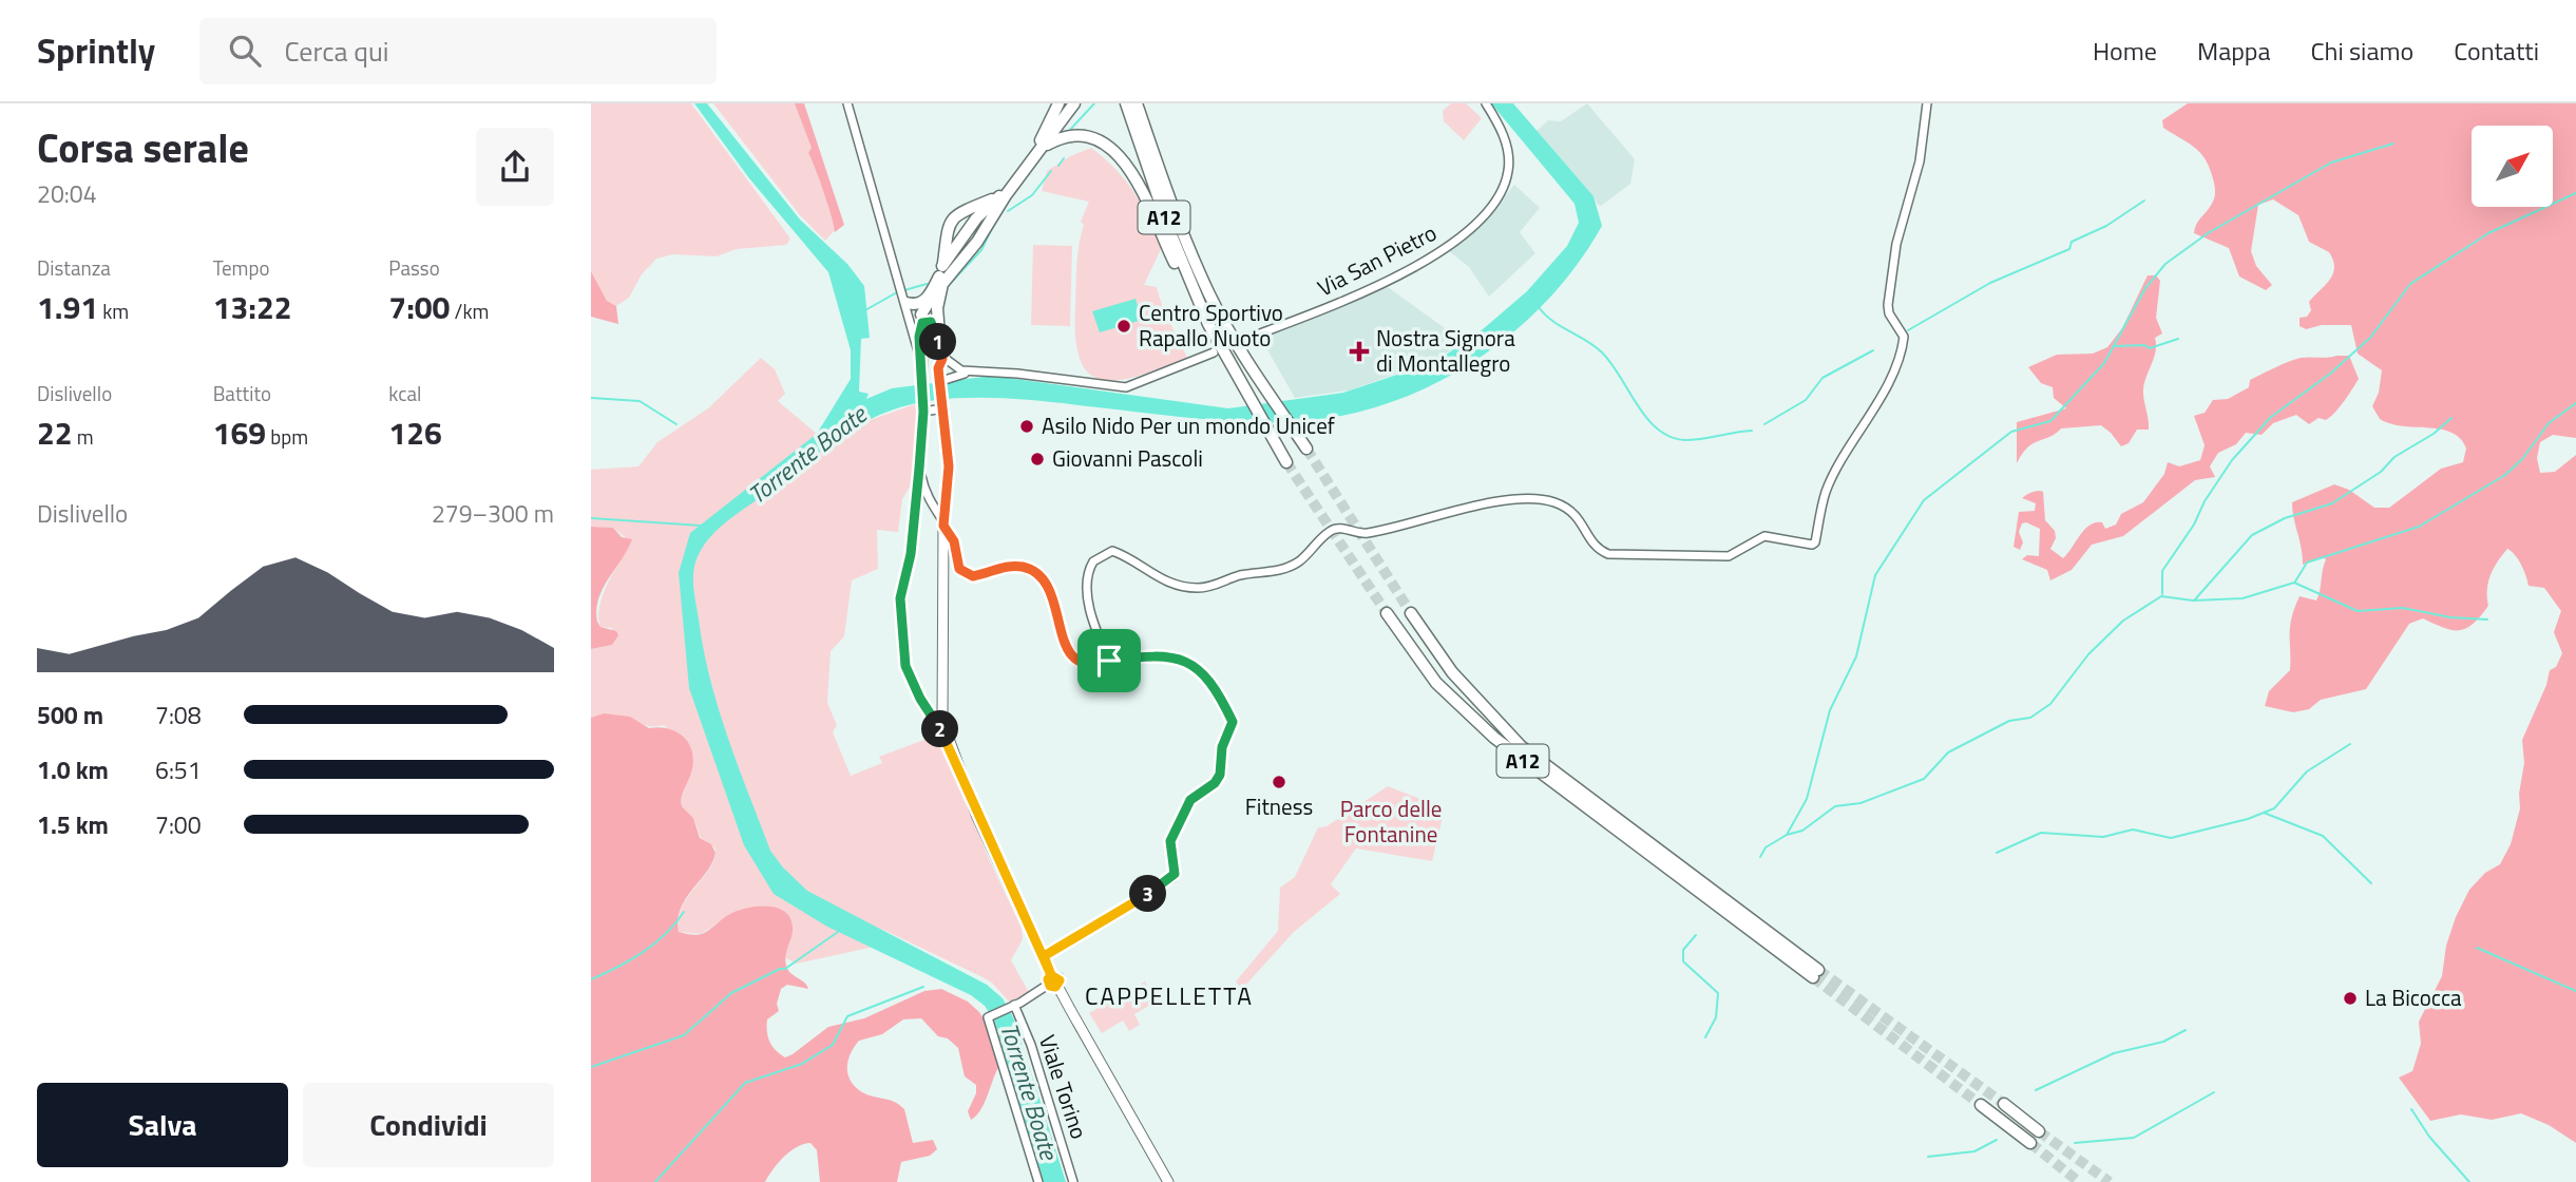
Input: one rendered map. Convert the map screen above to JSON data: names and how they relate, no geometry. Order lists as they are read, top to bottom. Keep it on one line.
{"streets":{"highway":["A12"],"street":["Via San Pietro","Viale Torino"]},"districts":["CAPPELLETTA"],"water":["Torrente Boate"],"parks":["Parco delle Fontanine"],"places":{"other":["Centro Sportivo Rapallo Nuoto","Asilo Nido Per un mondo Unicef","Giovanni Pascoli","Fitness","La Bicocca"],"health":["Nostra Signora di Montallegro"]},"north":"top right","page":{"header":"Sprintly","search":"Cerca qui","nav":["Home","Mappa","Chi siamo","Contatti"],"heading":["Corsa serale","20:04"],"stats":[["Distanza","1.91 km"],["Tempo","13:22"],["Passo","7:00 /km"],["Dislivello","22 m"],["Battito","169 bpm"],["kcal","126"]],"pins":["1","2","3"],"chart":["Dislivello","279–300 m"],"list":[{"name":"500 m","note":"7:08"},{"name":"1.0 km","note":"6:51"},{"name":"1.5 km","note":"7:00"}],"buttons":["Salva","Condividi"]}}
